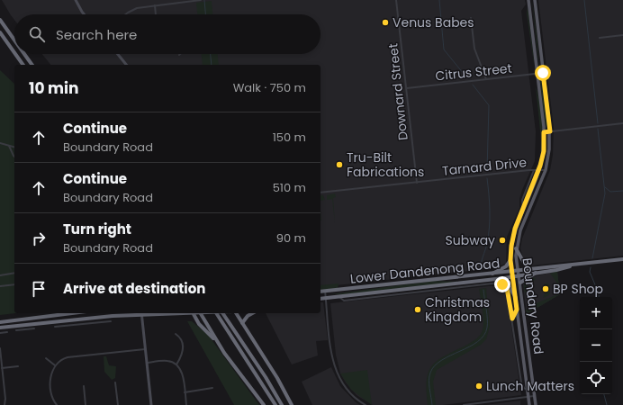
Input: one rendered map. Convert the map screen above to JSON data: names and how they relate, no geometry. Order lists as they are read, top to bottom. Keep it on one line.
{"streets":{"highway":["Lower Dandenong Road"],"main road":["Boundary Road"],"street":["Citrus Street","Downard Street","Tarnard Drive"]},"crossings":[["Citrus Street","Downard Street"],["Citrus Street","Boundary Road"],["Downard Street","Tarnard Drive"],["Tarnard Drive","Boundary Road"],["Lower Dandenong Road","Boundary Road"]],"places":["Venus Babes","Tru-Bilt Fabrications","Subway","BP Shop","Christmas Kingdom","Lunch Matters"],"page":{"search":"Search here","heading":["10 min","Walk · 750 m"],"list":[["Continue","Boundary Road","150 m"],["Continue","Boundary Road","510 m"],["Turn right","Boundary Road","90 m"],"Arrive at destination"],"map_buttons":["+","−"]}}
